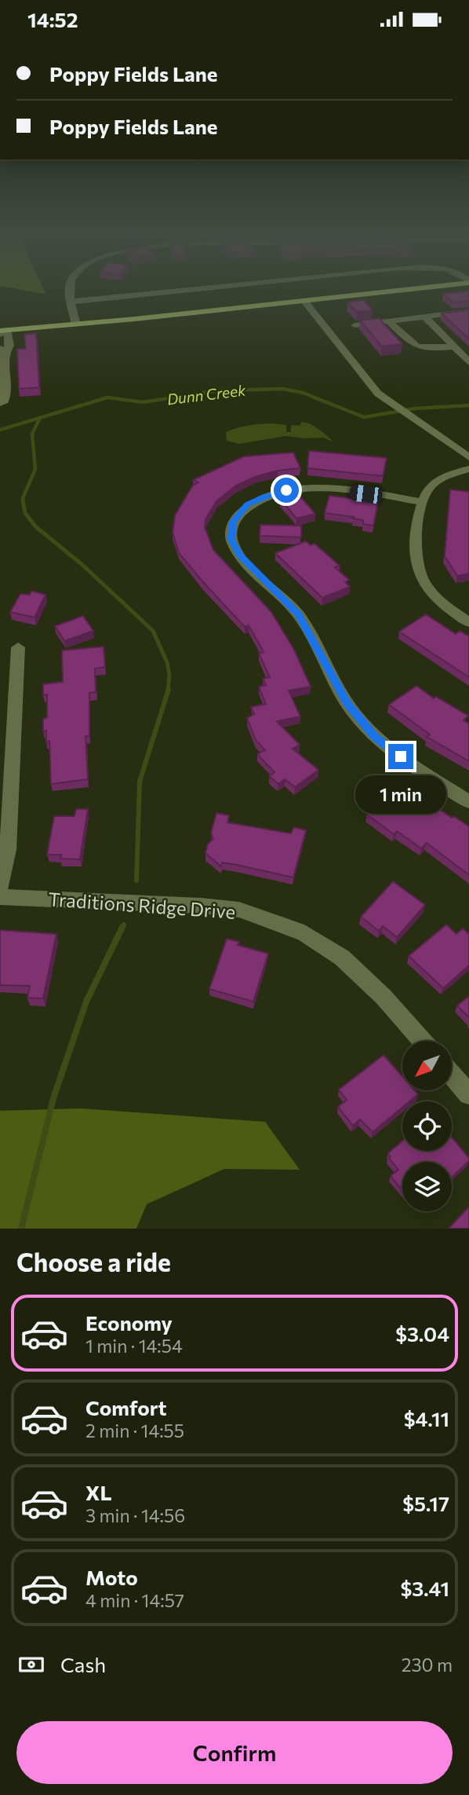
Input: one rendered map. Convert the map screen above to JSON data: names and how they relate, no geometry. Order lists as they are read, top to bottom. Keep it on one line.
{"streets":{"street":["Traditions Ridge Drive"]},"water":["Dunn Creek"],"north":"bottom left","page":{"status":"14:52","banner":["Poppy Fields Lane","Poppy Fields Lane"],"bubble":"1 min","heading":"Choose a ride","list":[{"name":"Economy","note":"1 min · 14:54","value":"$3.04"},{"name":"Comfort","note":"2 min · 14:55","value":"$4.11"},{"name":"XL","note":"3 min · 14:56","value":"$5.17"},{"name":"Moto","note":"4 min · 14:57","value":"$3.41"}],"pay":["Cash","230 m"],"buttons":"Confirm"}}
